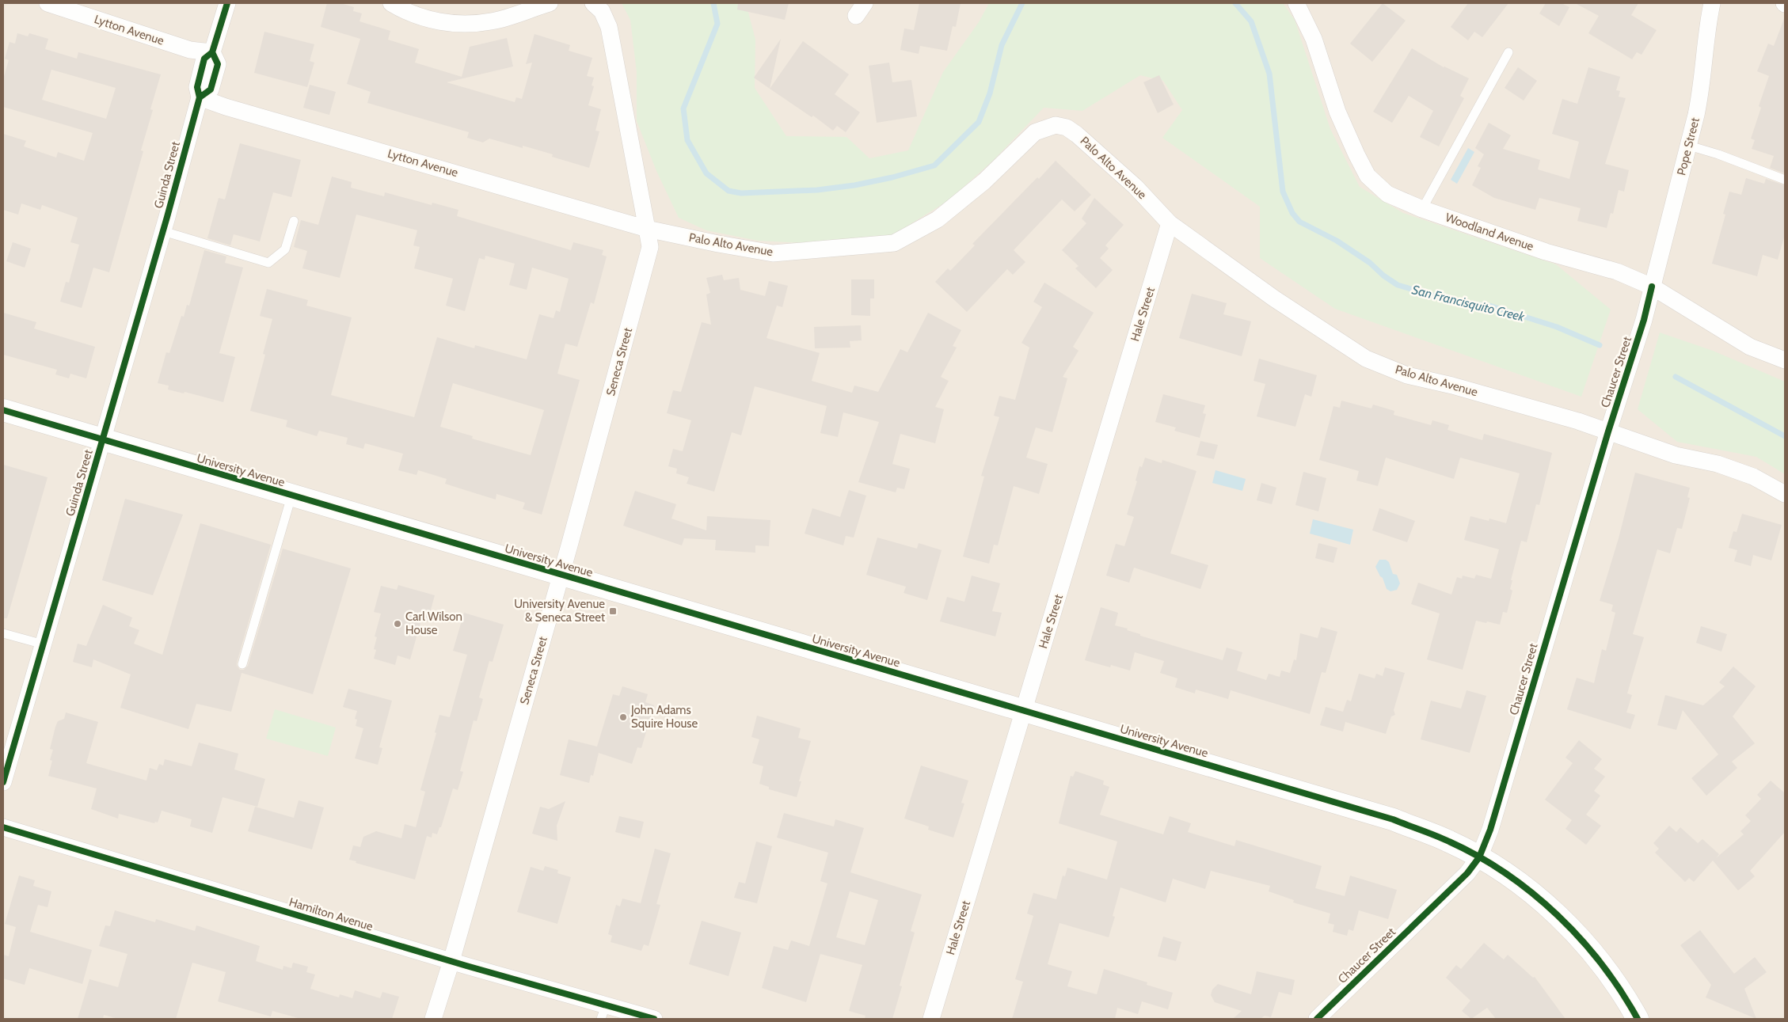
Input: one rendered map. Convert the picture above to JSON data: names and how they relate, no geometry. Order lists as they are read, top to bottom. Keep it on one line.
{"streets":{"main road":["University Avenue"],"street":["Lytton Avenue","Pope Street","Palo Alto Avenue","Guinda Street","Woodland Avenue","Hale Street","Seneca Street","Chaucer Street","Hamilton Avenue"]},"crossings":[["Lytton Avenue","Palo Alto Avenue"],["Lytton Avenue","Guinda Street"],["Lytton Avenue","Seneca Street"],["Pope Street","Woodland Avenue"],["Pope Street","Chaucer Street"],["Palo Alto Avenue","Hale Street"],["Palo Alto Avenue","Seneca Street"],["Palo Alto Avenue","Chaucer Street"],["Guinda Street","University Avenue"],["Woodland Avenue","Chaucer Street"],["Hale Street","University Avenue"],["Seneca Street","University Avenue"],["Seneca Street","Hamilton Avenue"],["Chaucer Street","University Avenue"]],"water":["San Francisquito Creek"],"places":{"transit":["University Avenue & Seneca Street"],"other":["Carl Wilson House","John Adams Squire House"]}}
